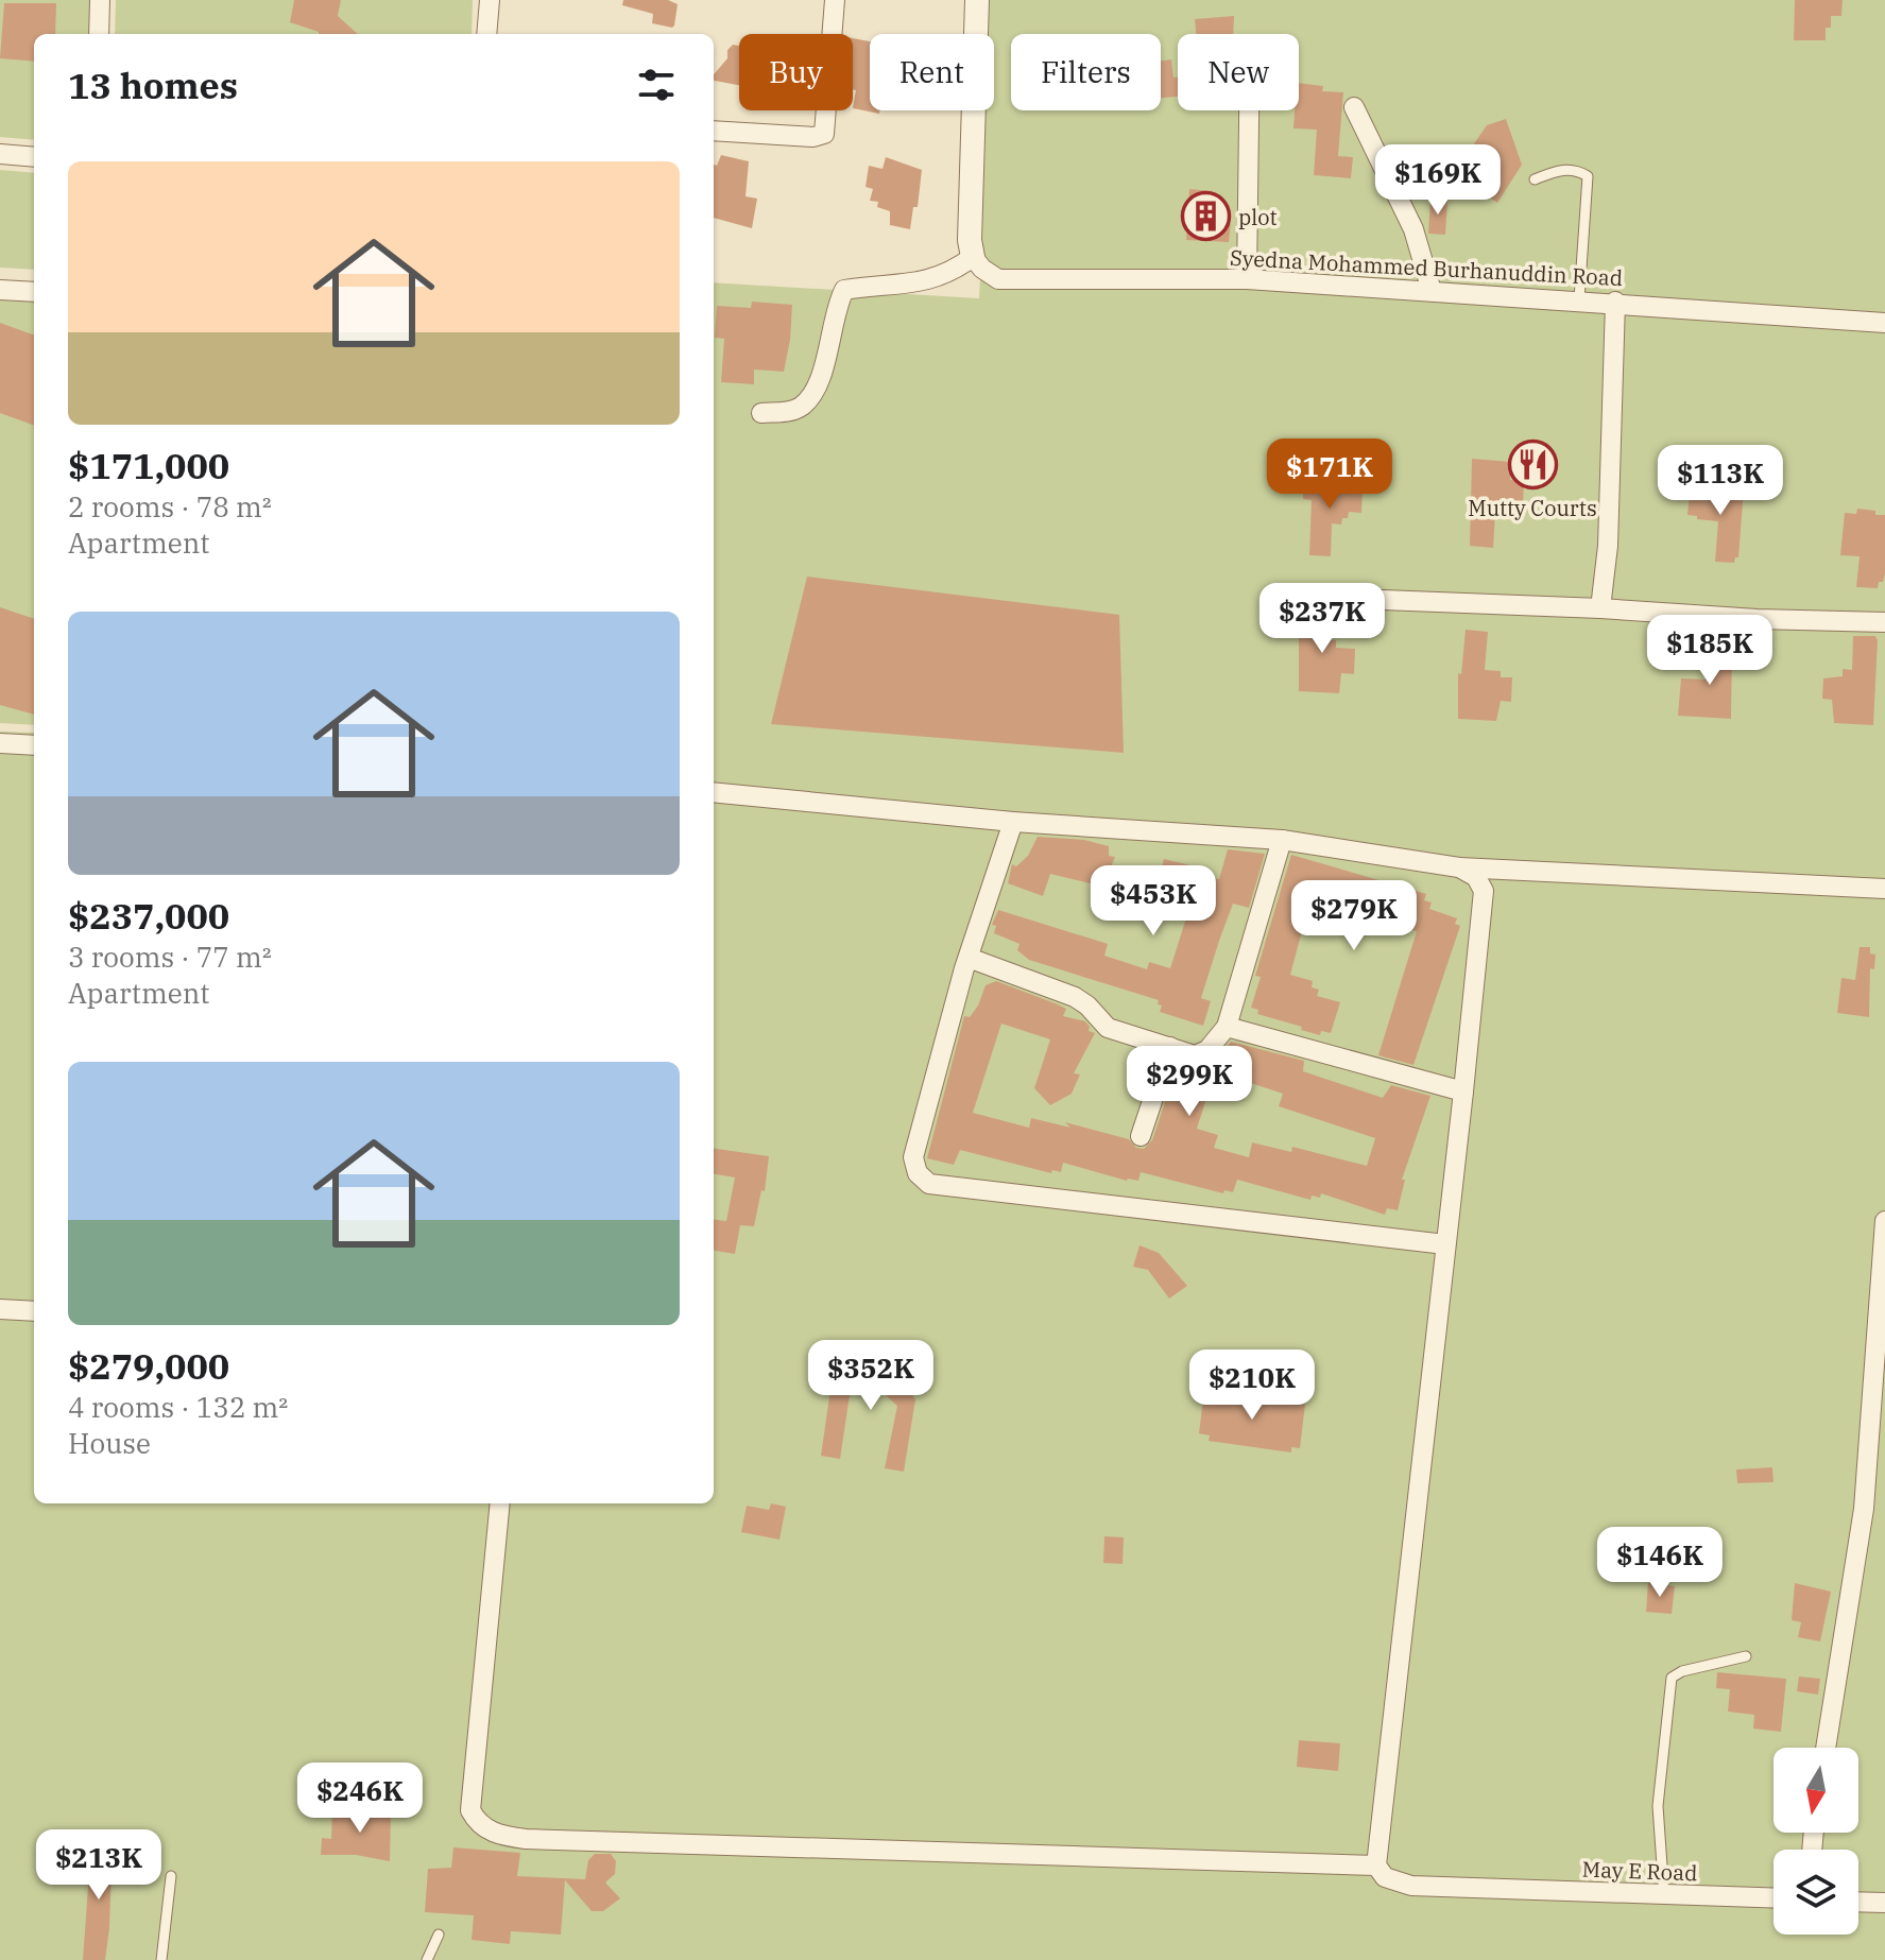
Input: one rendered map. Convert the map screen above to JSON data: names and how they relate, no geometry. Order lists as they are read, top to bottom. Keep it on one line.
{"streets":{"street":["Syedna Mohammed Burhanuddin Road","May E Road"]},"places":{"building":["plot"],"restaurant":["Mutty Courts"]},"north":"bottom","page":{"chip":["Buy","Rent","Filters","New"],"heading":"13 homes","list":[{"name":"$171,000","note":"2 rooms · 78 m² · Apartment"},{"name":"$237,000","note":"3 rooms · 77 m² · Apartment"},{"name":"$279,000","note":"4 rooms · 132 m² · House"}],"price":["$169K","$171K","$113K","$237K","$185K","$453K","$279K","$299K","$352K","$210K","$146K","$246K","$213K"]}}
